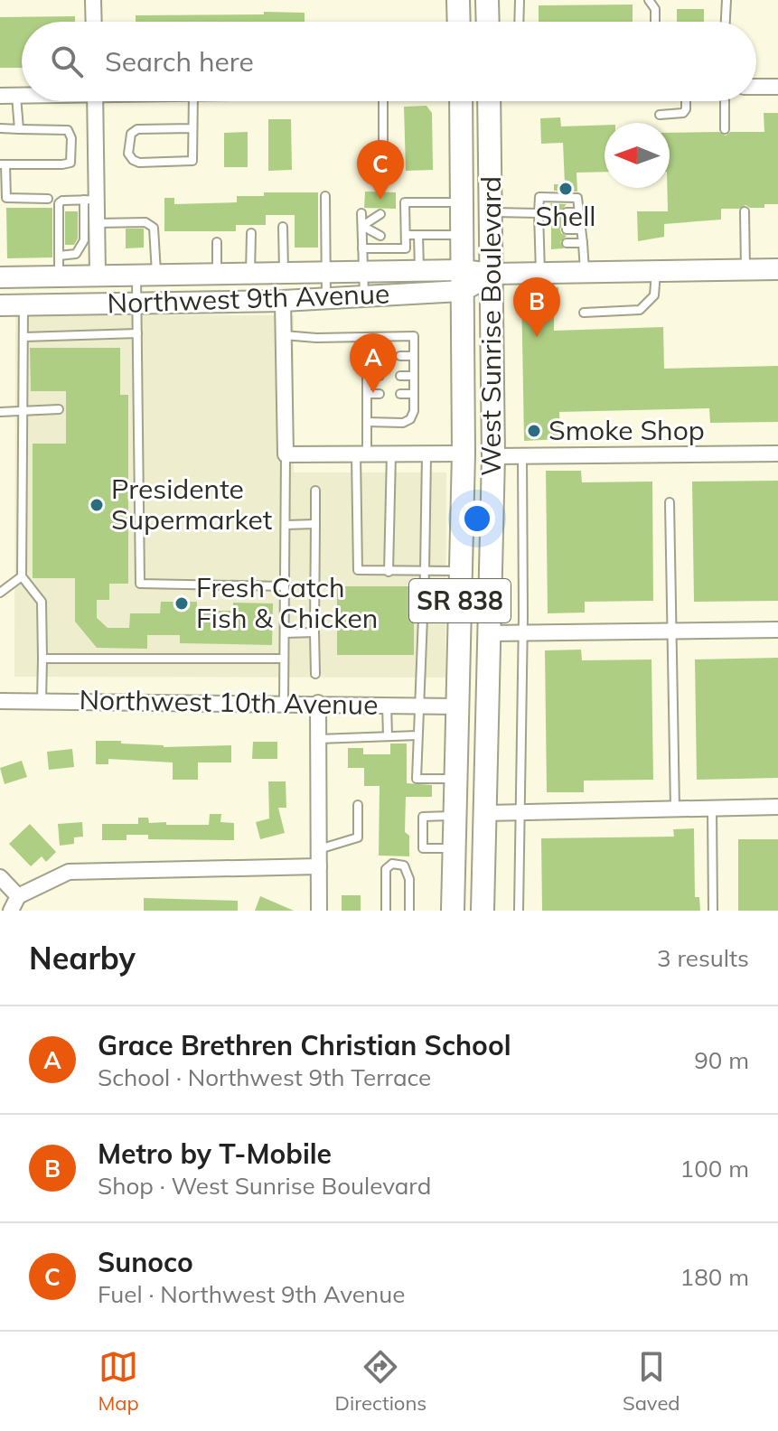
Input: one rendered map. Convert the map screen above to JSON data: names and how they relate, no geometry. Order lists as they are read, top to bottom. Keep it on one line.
{"streets":{"main road":["Northwest 9th Avenue","West Sunrise Boulevard","SR 838"],"street":["Northwest 10th Avenue"]},"crossings":[["Northwest 9th Avenue","West Sunrise Boulevard"],["West Sunrise Boulevard","Northwest 10th Avenue"]],"places":["Shell","Smoke Shop","Presidente Supermarket","Fresh Catch Fish & Chicken"],"north":"left","page":{"search":"Search here","pins":["C","B","A"],"heading":["Nearby","3 results"],"list":[{"mark":"A","name":"Grace Brethren Christian School","note":"School · Northwest 9th Terrace","value":"90 m"},{"mark":"B","name":"Metro by T-Mobile","note":"Shop · West Sunrise Boulevard","value":"100 m"},{"mark":"C","name":"Sunoco","note":"Fuel · Northwest 9th Avenue","value":"180 m"}],"nav":["Map","Directions","Saved"]}}
